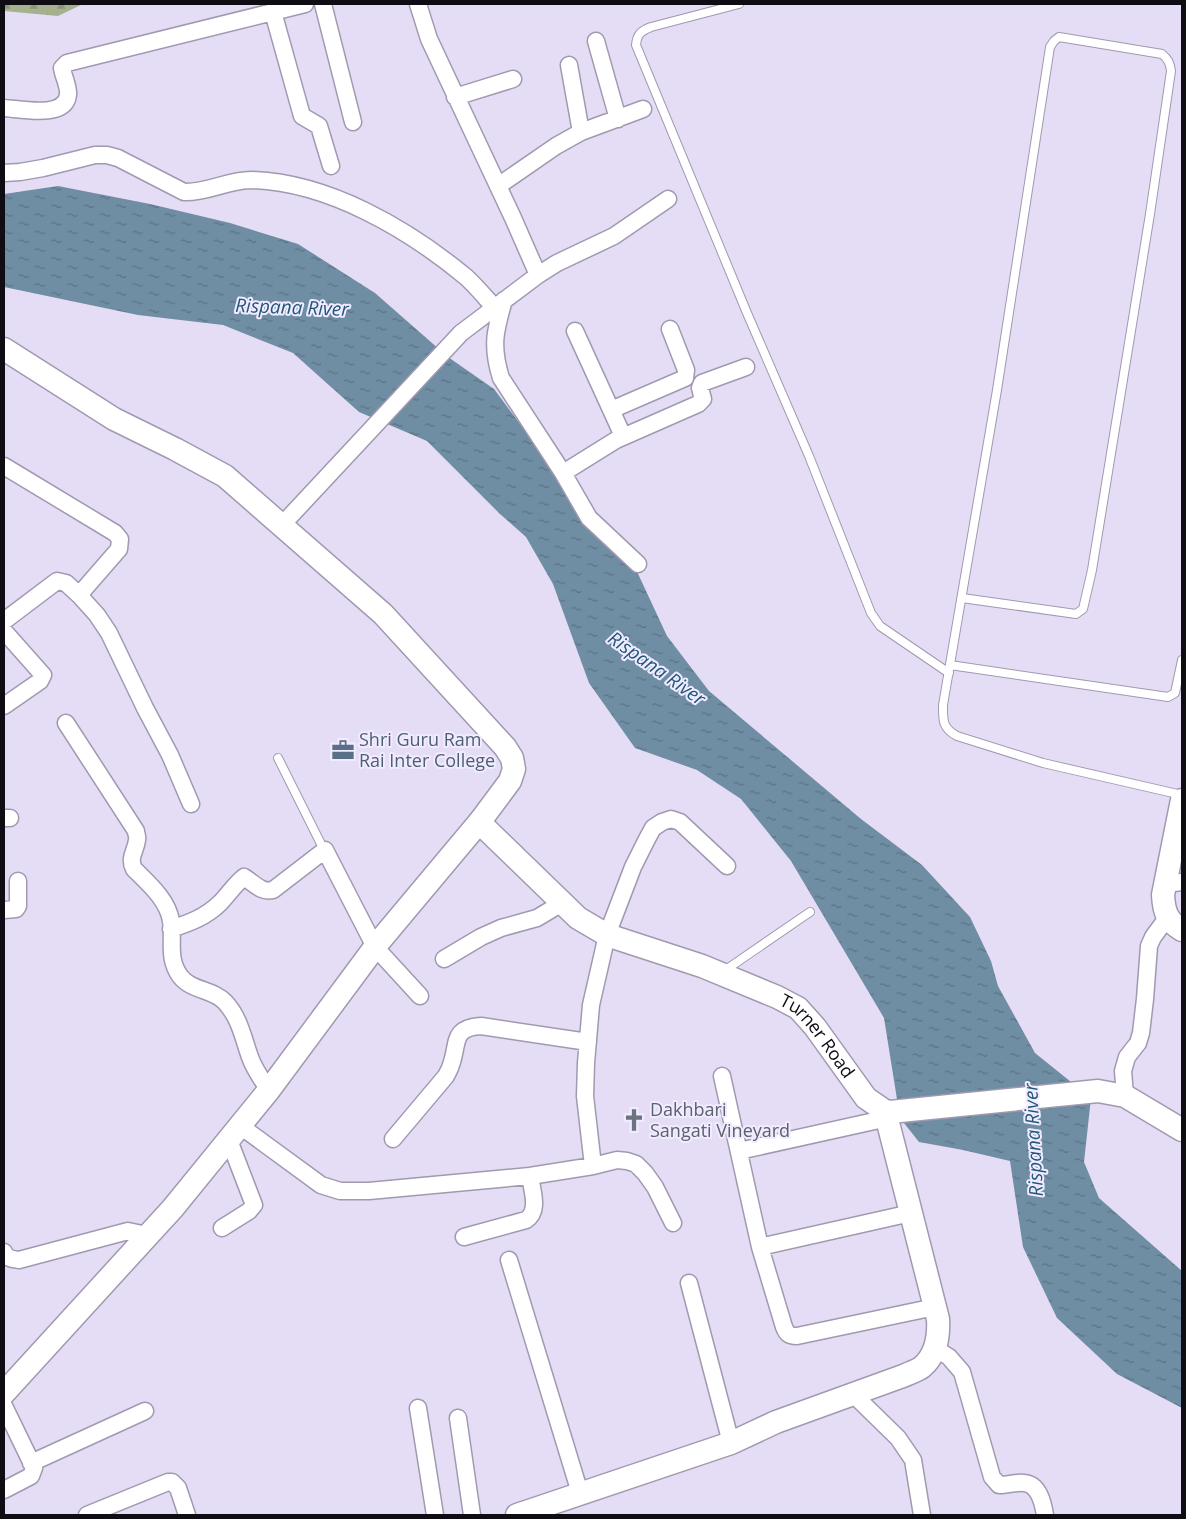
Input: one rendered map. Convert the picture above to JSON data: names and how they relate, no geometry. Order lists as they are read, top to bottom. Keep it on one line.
{"streets":{"main road":["Turner Road"]},"water":["Rispana River"],"places":{"office":["Shri Guru Ram Rai Inter College"],"church":["Dakhbari Sangati Vineyard"]}}
